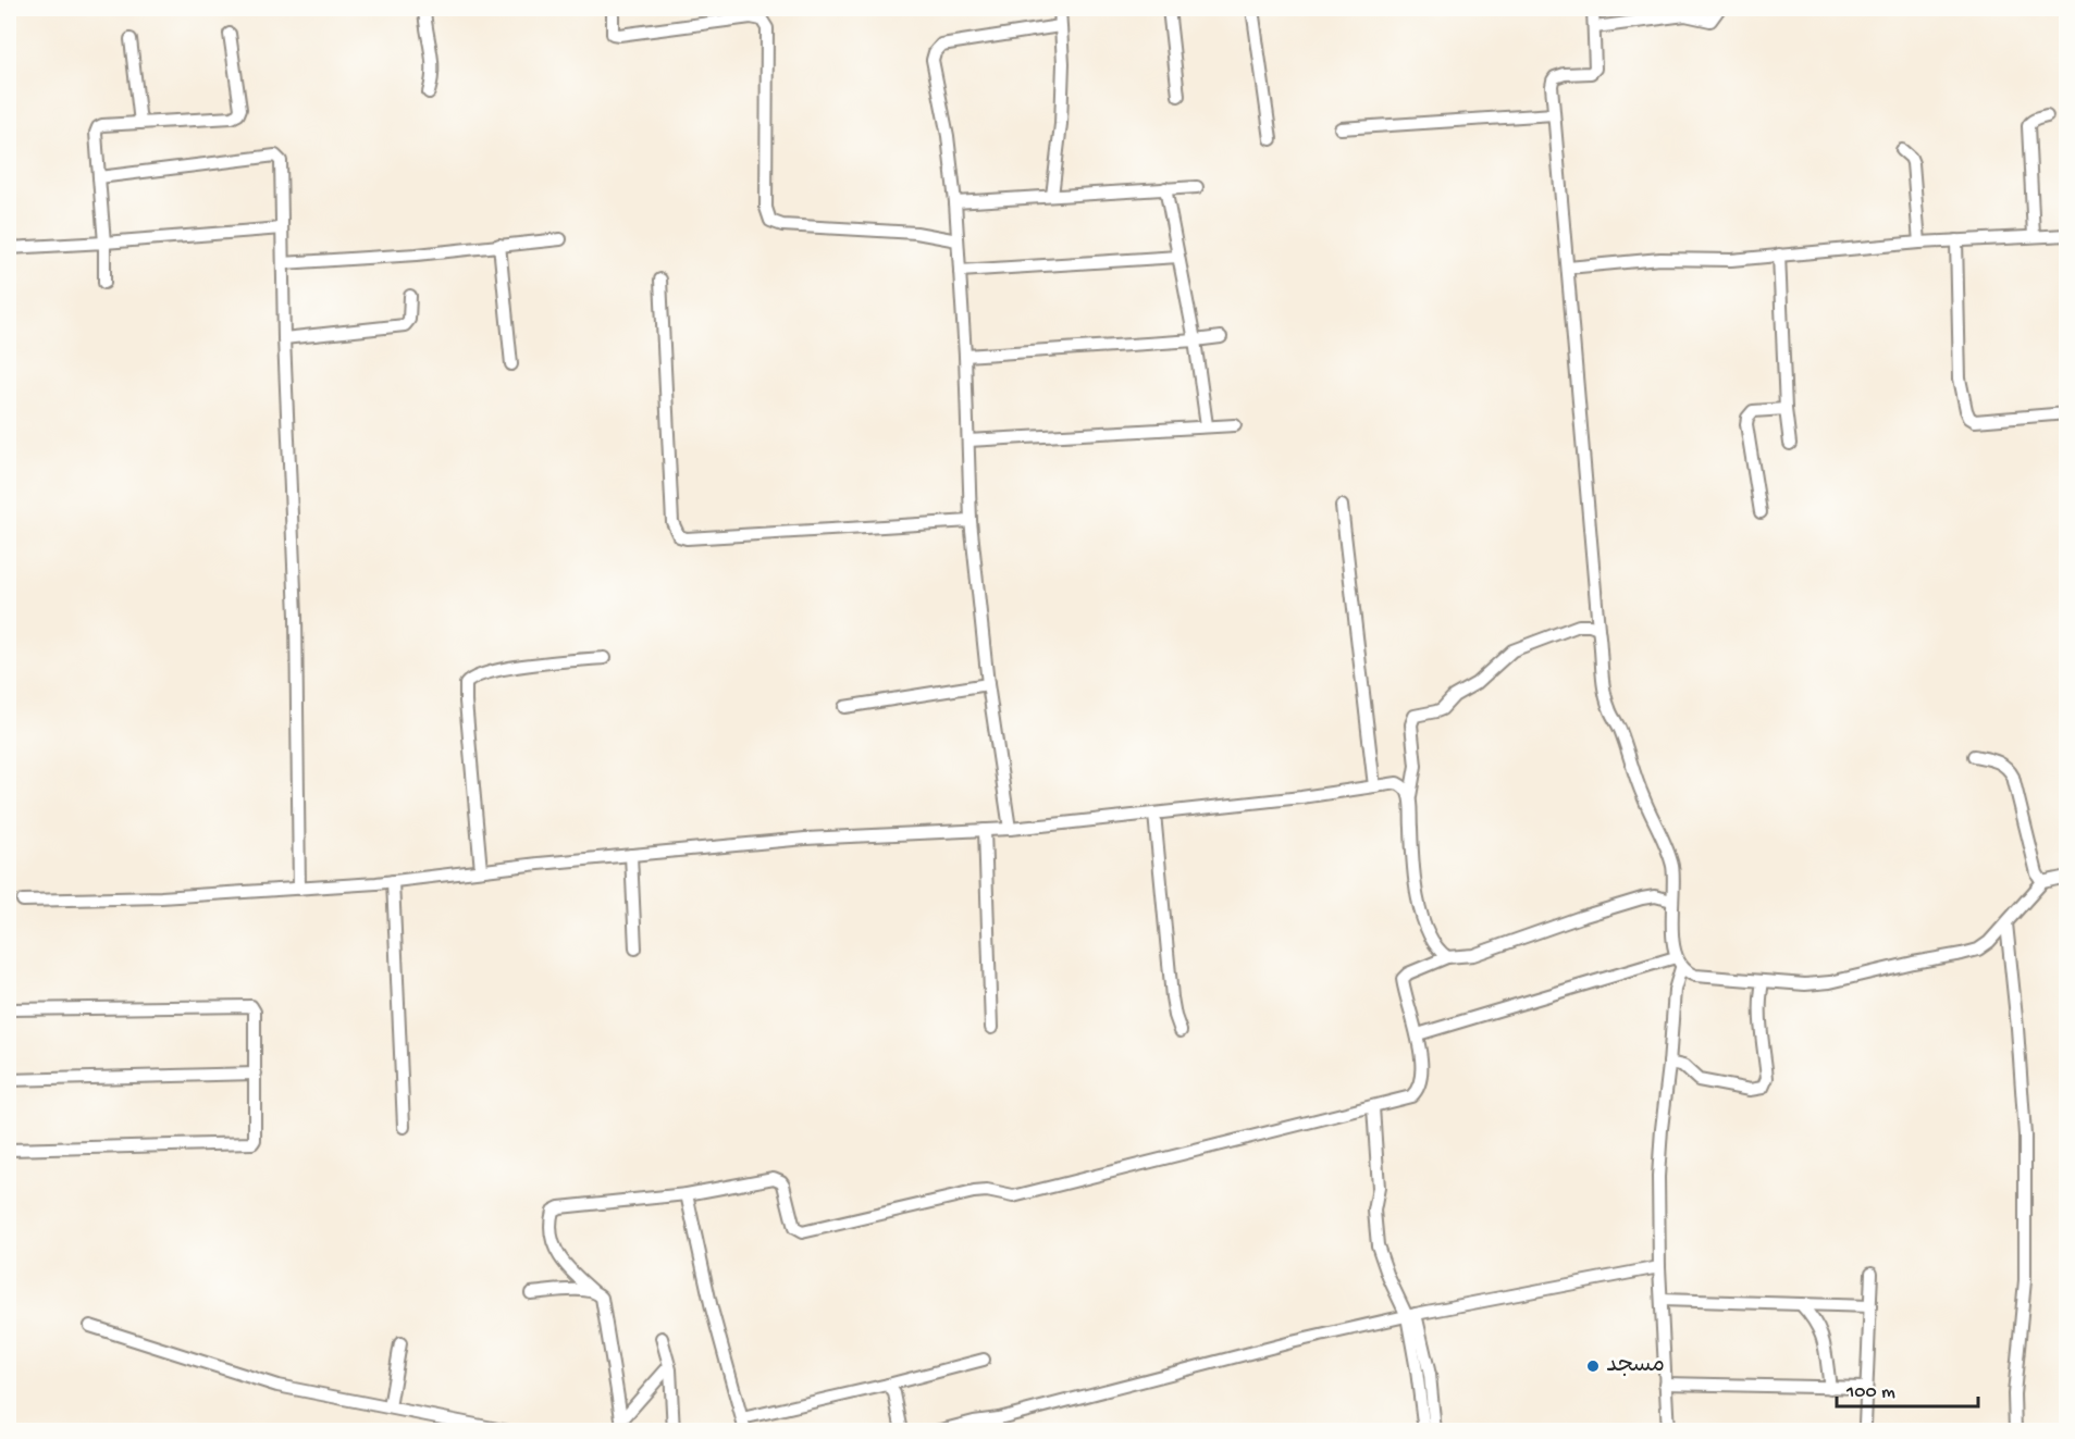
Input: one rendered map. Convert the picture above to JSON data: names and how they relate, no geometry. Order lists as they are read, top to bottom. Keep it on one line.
{"places":["مسجد"],"scale_bar":"100 m"}
